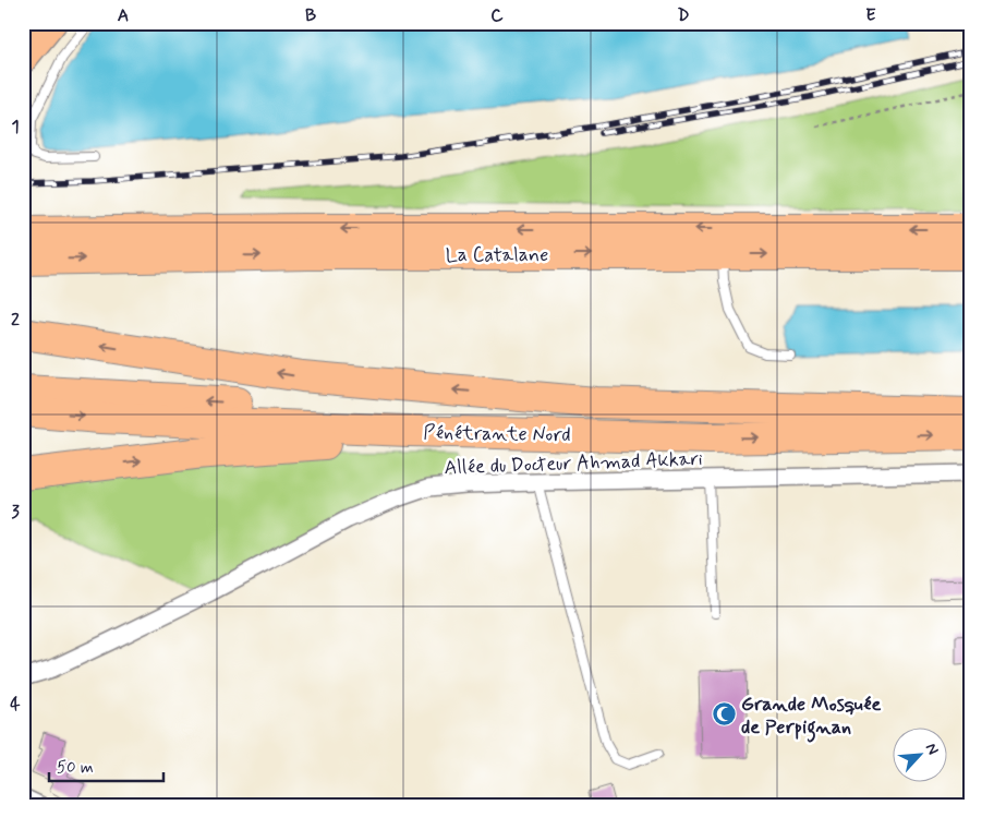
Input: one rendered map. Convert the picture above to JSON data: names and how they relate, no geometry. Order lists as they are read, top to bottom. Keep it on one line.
{"streets":{"highway":["La Catalane","Pénétrante Nord"],"street":["Allée du Docteur Ahmad Akkari"]},"places":{"mosque":["Grande Mosquée de Perpignan"]},"scale_bar":"50 m","north":"top right","grid":{"columns":["A","B","C","D","E"],"rows":["1","2","3","4"]}}
